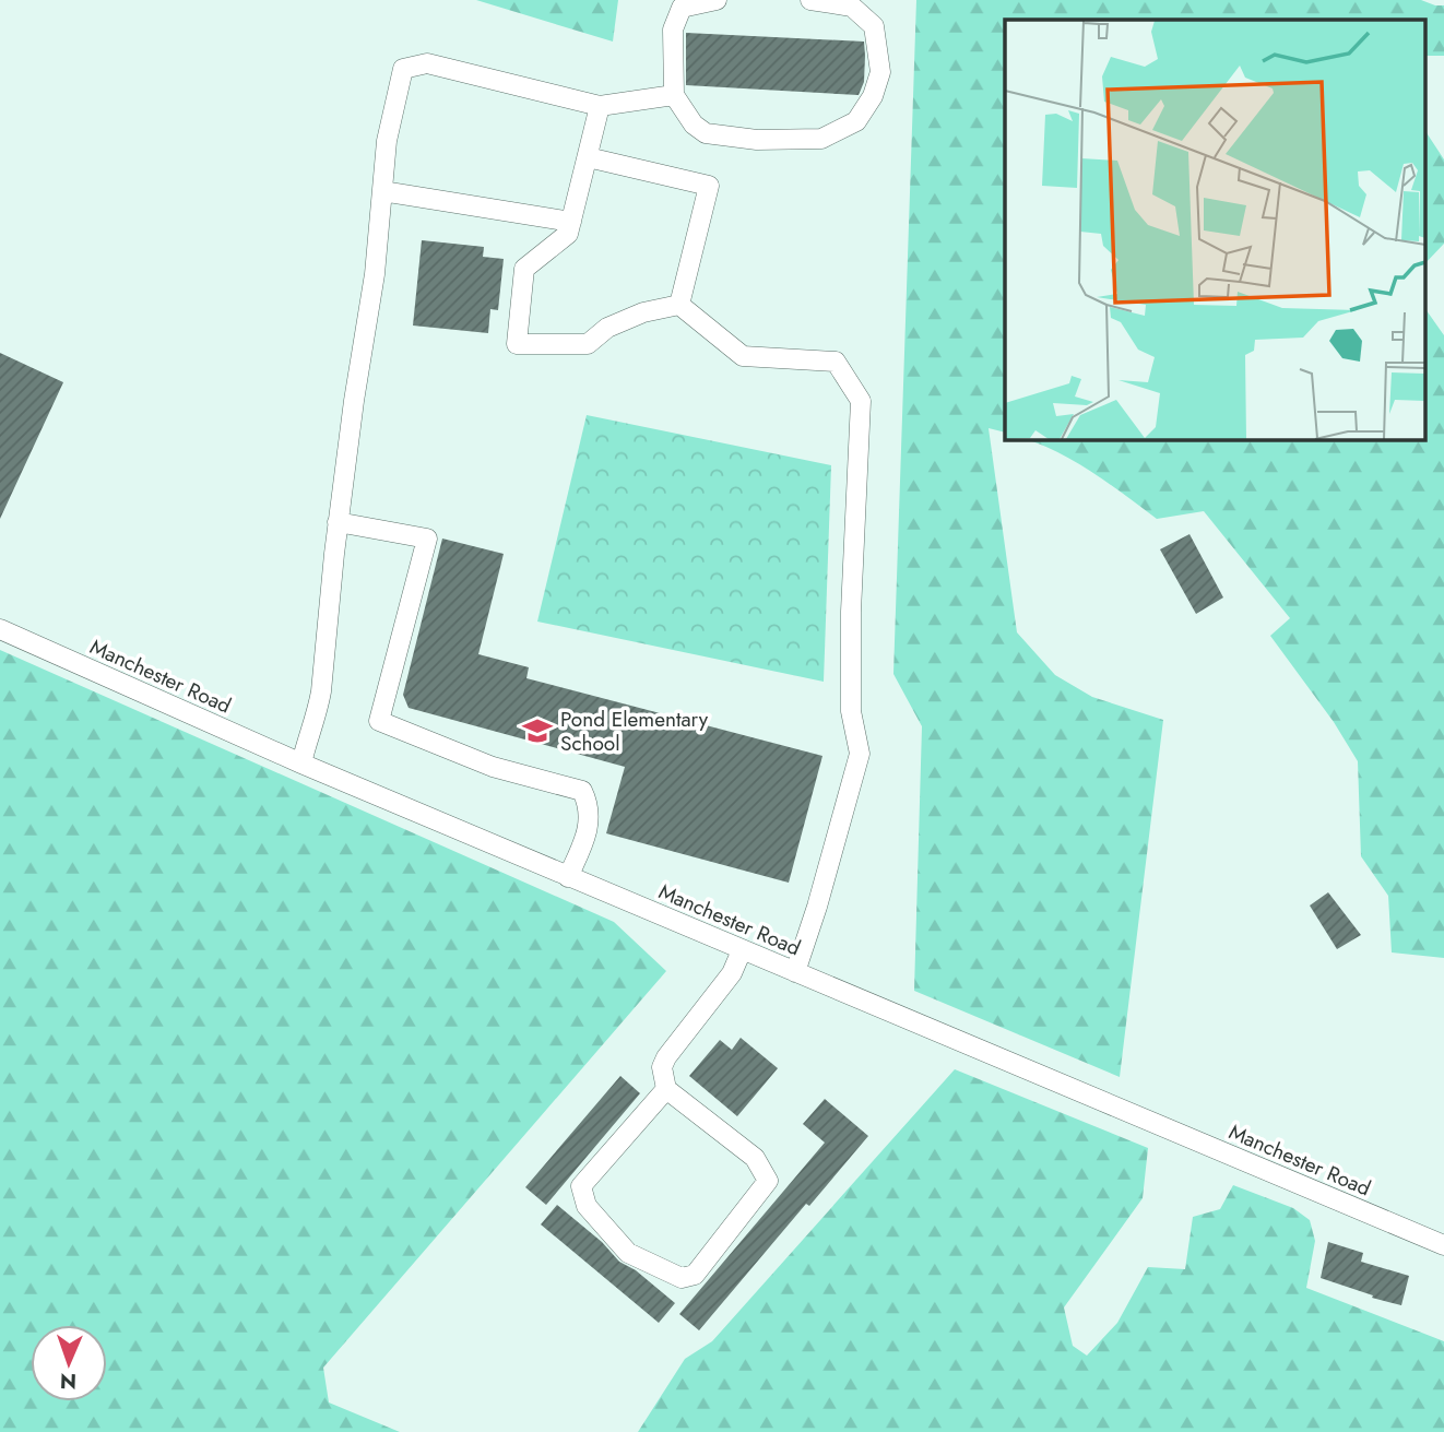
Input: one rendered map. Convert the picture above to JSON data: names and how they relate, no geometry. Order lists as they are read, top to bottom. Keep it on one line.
{"streets":{"street":["Manchester Road"]},"places":{"school or university":["Pond Elementary School"]},"north":"bottom"}
